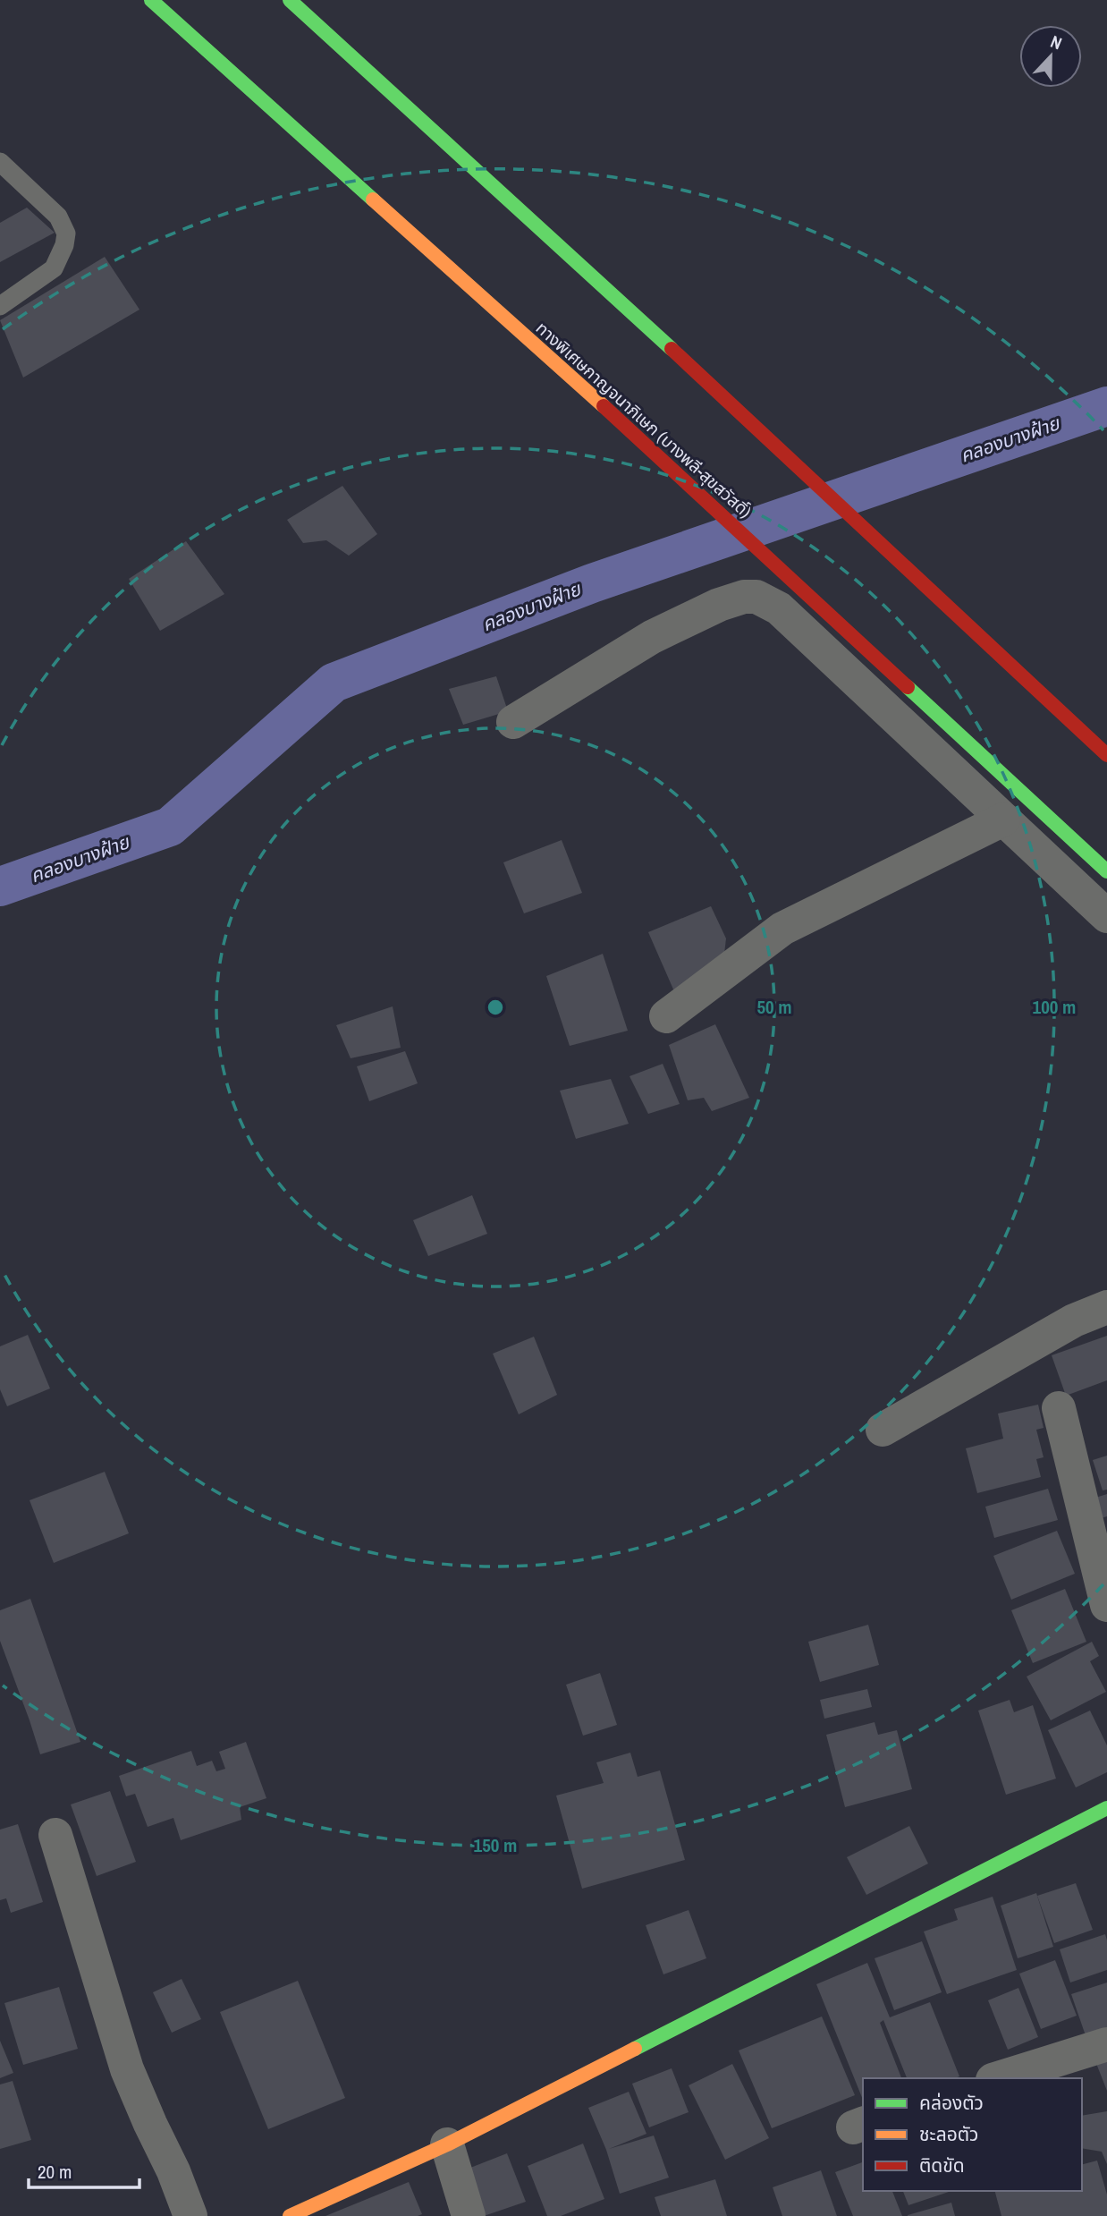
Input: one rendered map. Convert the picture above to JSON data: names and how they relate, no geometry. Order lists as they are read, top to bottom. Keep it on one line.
{"streets":{"main road":["ทางพิเศษกาญจนาภิเษก (บางพลี-สุขสวัสดิ์)"]},"water":["คลองบางฝ้าย"],"legend":["คล่องตัว","ชะลอตัว","ติดขัด"],"scale_bar":"20 m","north":"top","rings":["50 m","100 m","150 m"]}
